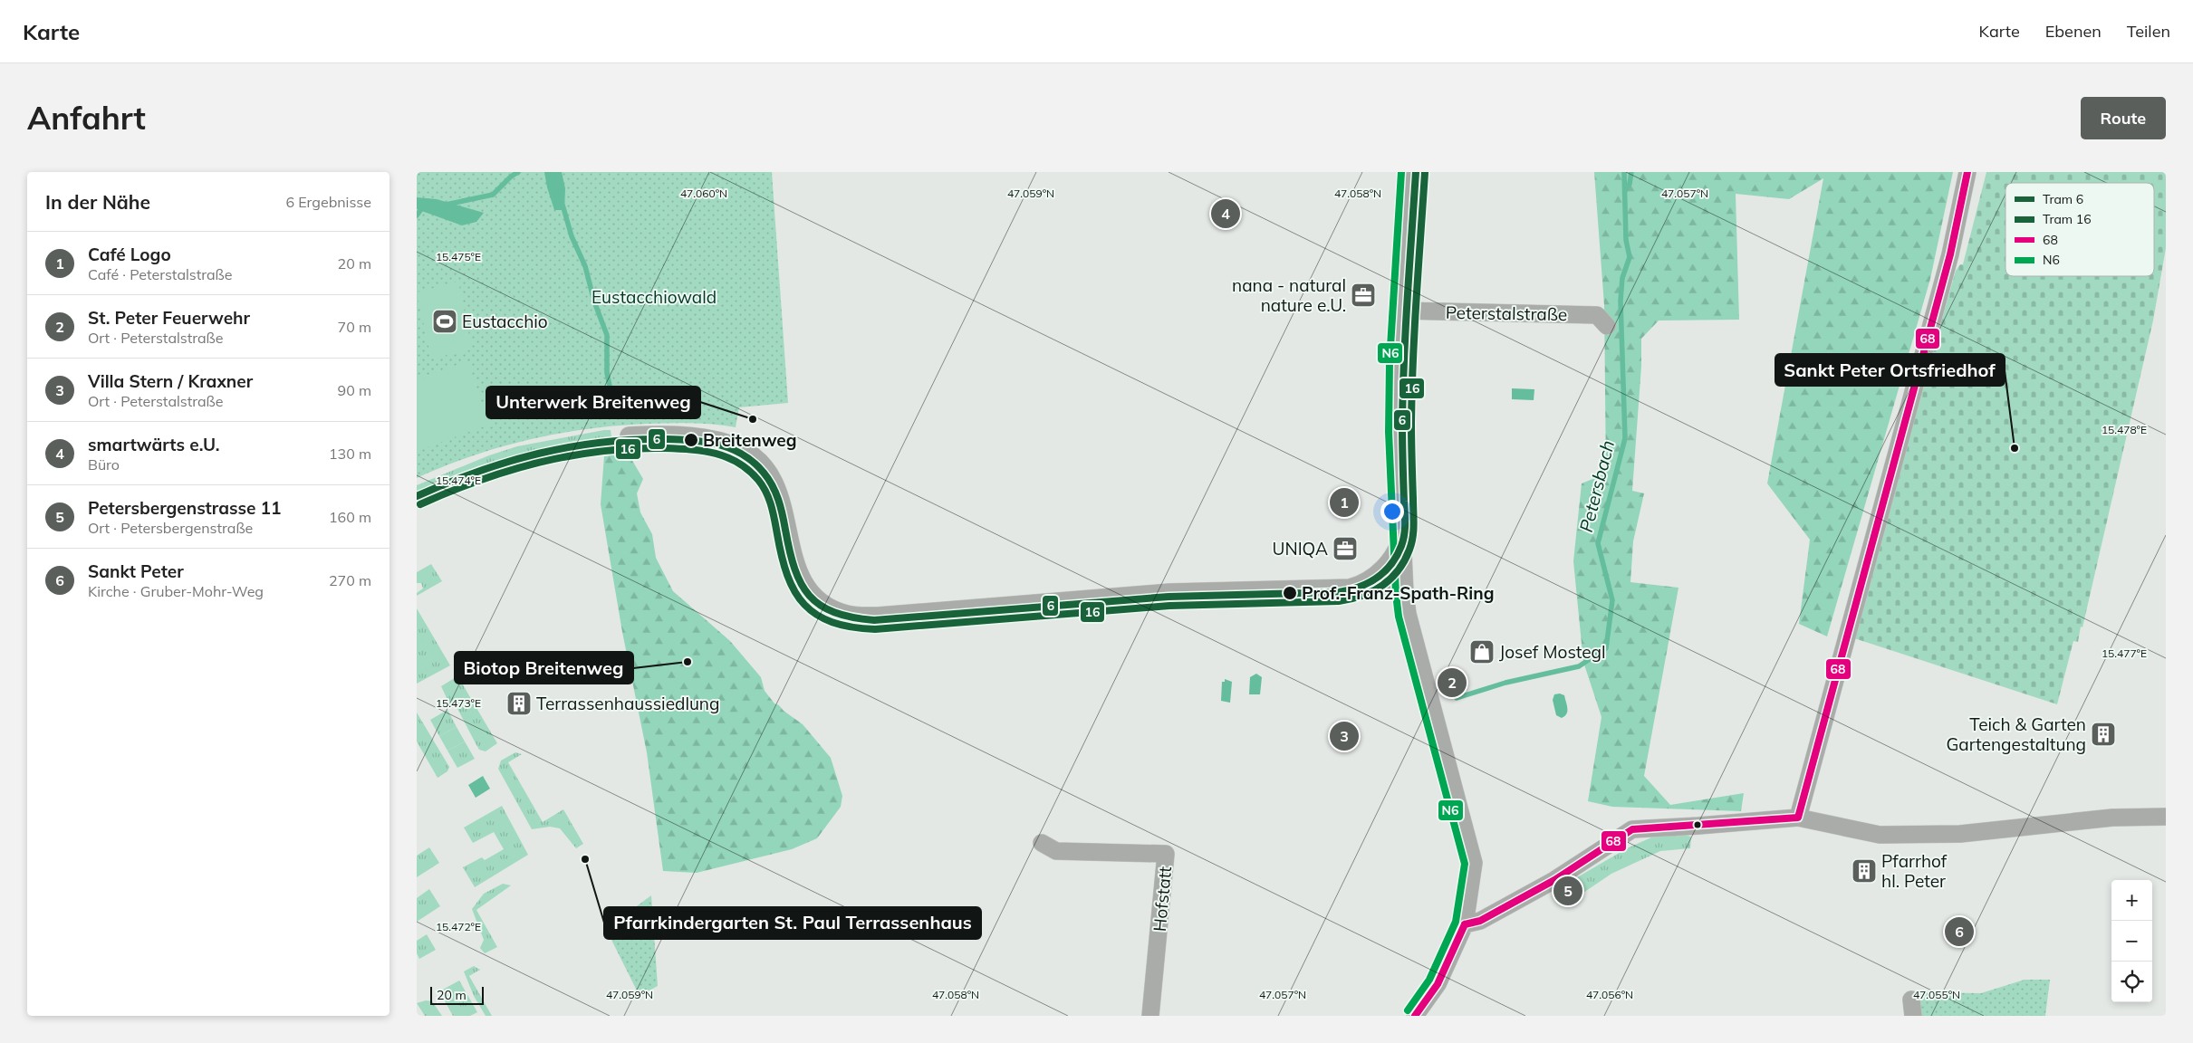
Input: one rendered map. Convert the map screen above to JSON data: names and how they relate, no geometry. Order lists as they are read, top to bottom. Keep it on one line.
{"streets":{"street":["Peterstalstraße","Hofstatt"]},"water":["Petersbach"],"parks":["Eustacchiowald"],"places":{"office":["nana - natural nature e.U.","UNIQA"],"sports":["Eustacchio"],"other":["Unterwerk Breitenweg","Breitenweg","Sankt Peter Ortsfriedhof","Prof.-Franz-Spath-Ring","Biotop Breitenweg","Pfarrkindergarten St. Paul Terrassenhaus"],"shop":["Josef Mostegl"],"building":["Terrassenhaussiedlung","Teich & Garten Gartengestaltung","Pfarrhof hl. Peter"]},"lines":["tram line 6","transit line 68","transit line N6","tram line 16"],"legend":["Tram 6","Tram 16","68","N6"],"scale_bar":"20 m","page":{"header":"Karte","nav":["Karte","Ebenen","Teilen"],"buttons":"Route","title":"Anfahrt","heading":["In der Nähe","6 Ergebnisse"],"pins":["4","1","2","3","5","6"],"list":[{"mark":"1","name":"Café Logo","note":"Café · Peterstalstraße","value":"20 m"},{"mark":"2","name":"St. Peter Feuerwehr","note":"Ort · Peterstalstraße","value":"70 m"},{"mark":"3","name":"Villa Stern / Kraxner","note":"Ort · Peterstalstraße","value":"90 m"},{"mark":"4","name":"smartwärts e.U.","note":"Büro","value":"130 m"},{"mark":"5","name":"Petersbergenstrasse 11","note":"Ort · Petersbergenstraße","value":"160 m"},{"mark":"6","name":"Sankt Peter","note":"Kirche · Gruber-Mohr-Weg","value":"270 m"}],"map_buttons":["+","−"],"scale":"20 m"},"coordinates":["47.060°N","47.059°N","47.058°N","47.057°N","15.475°E","15.478°E","15.474°E","15.477°E","15.473°E","15.472°E","47.056°N","47.055°N"]}
